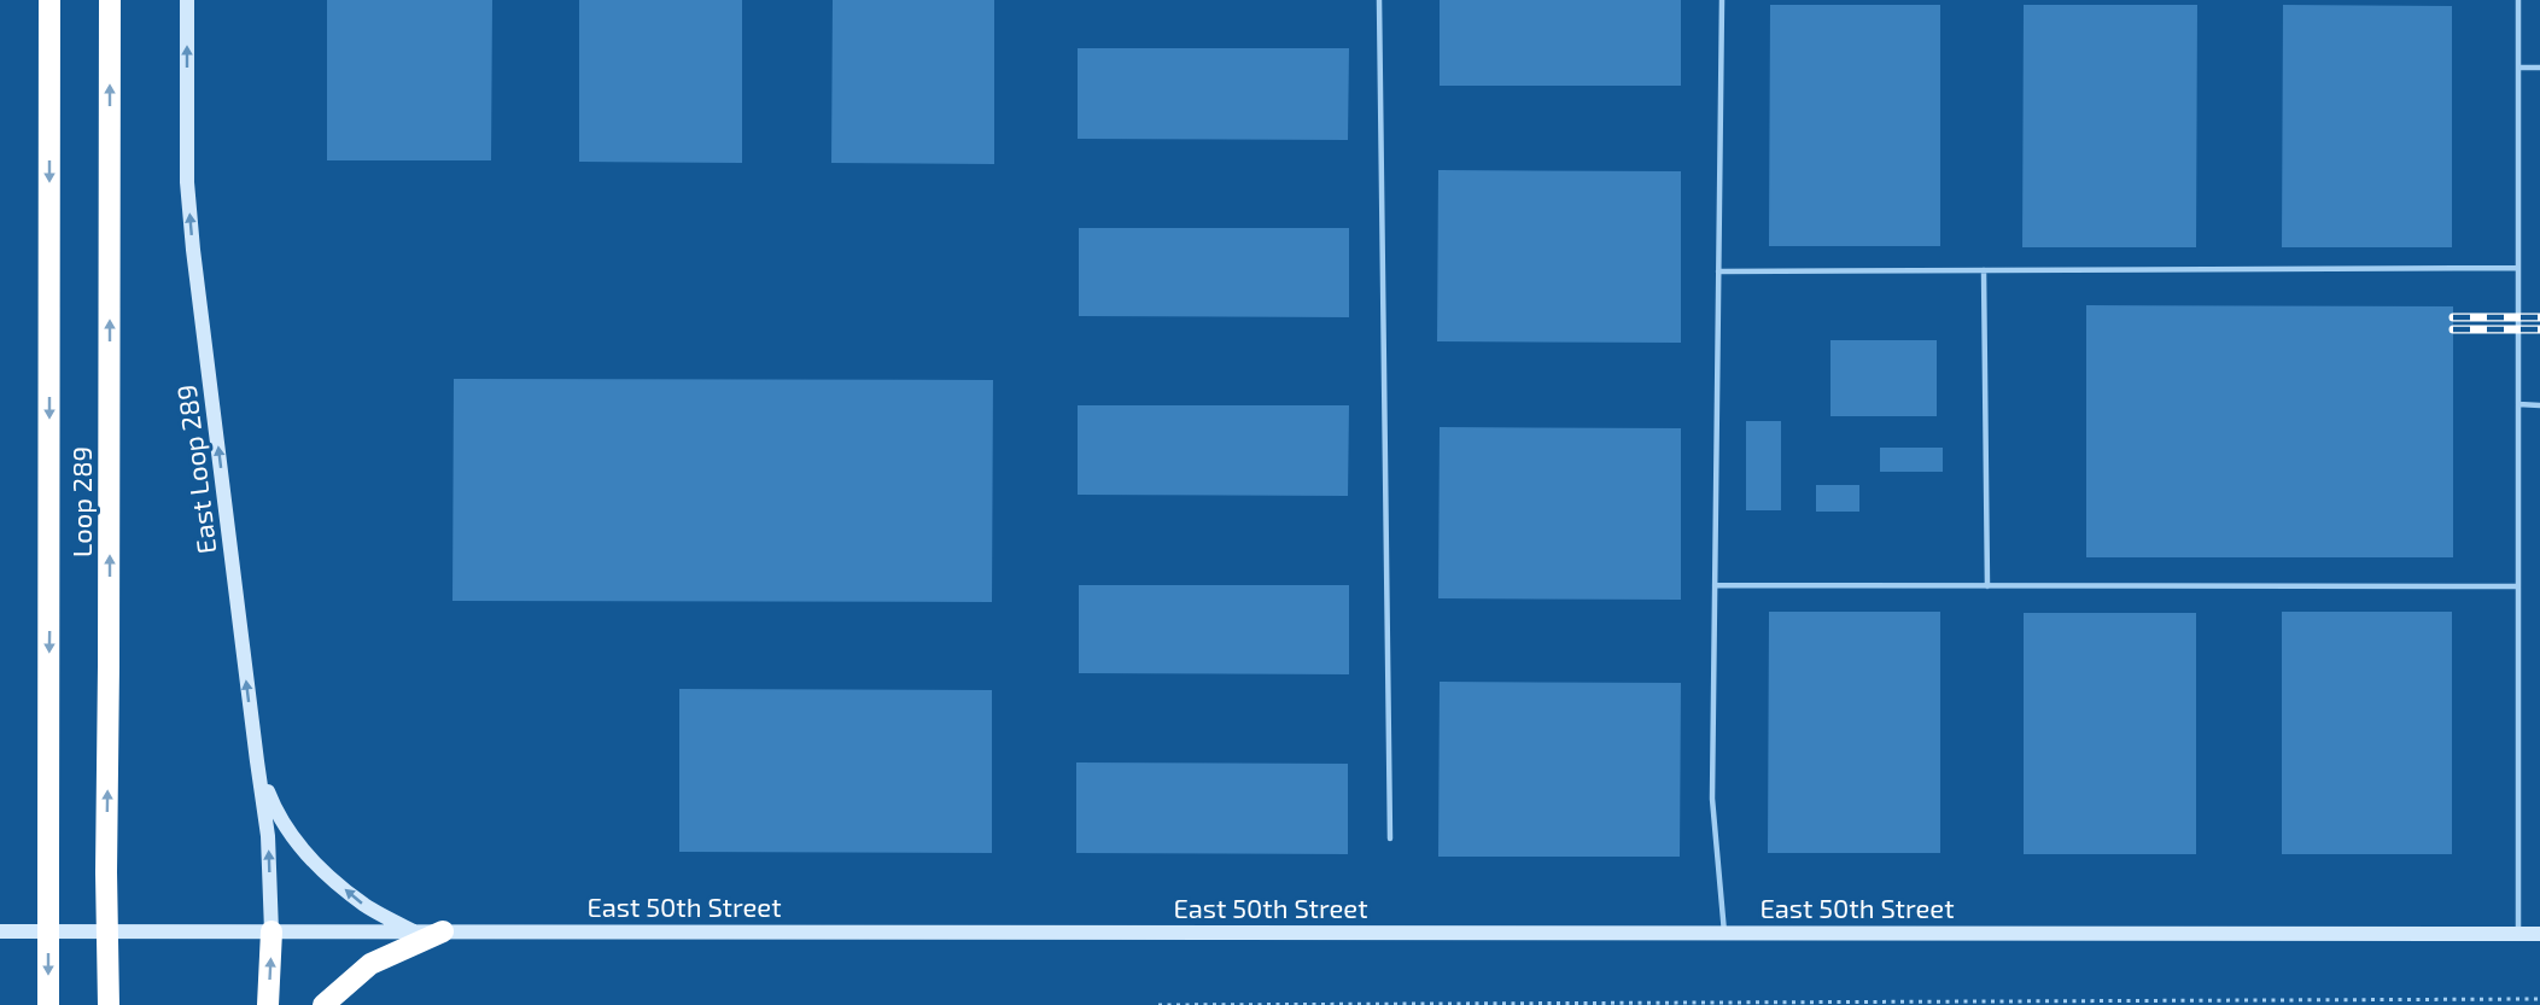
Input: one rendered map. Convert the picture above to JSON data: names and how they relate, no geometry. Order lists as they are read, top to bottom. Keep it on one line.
{"streets":{"highway":["Loop 289"],"main road":["East Loop 289","East 50th Street"]},"crossings":[["East Loop 289","East 50th Street"]],"one_way":["East Loop 289"]}
